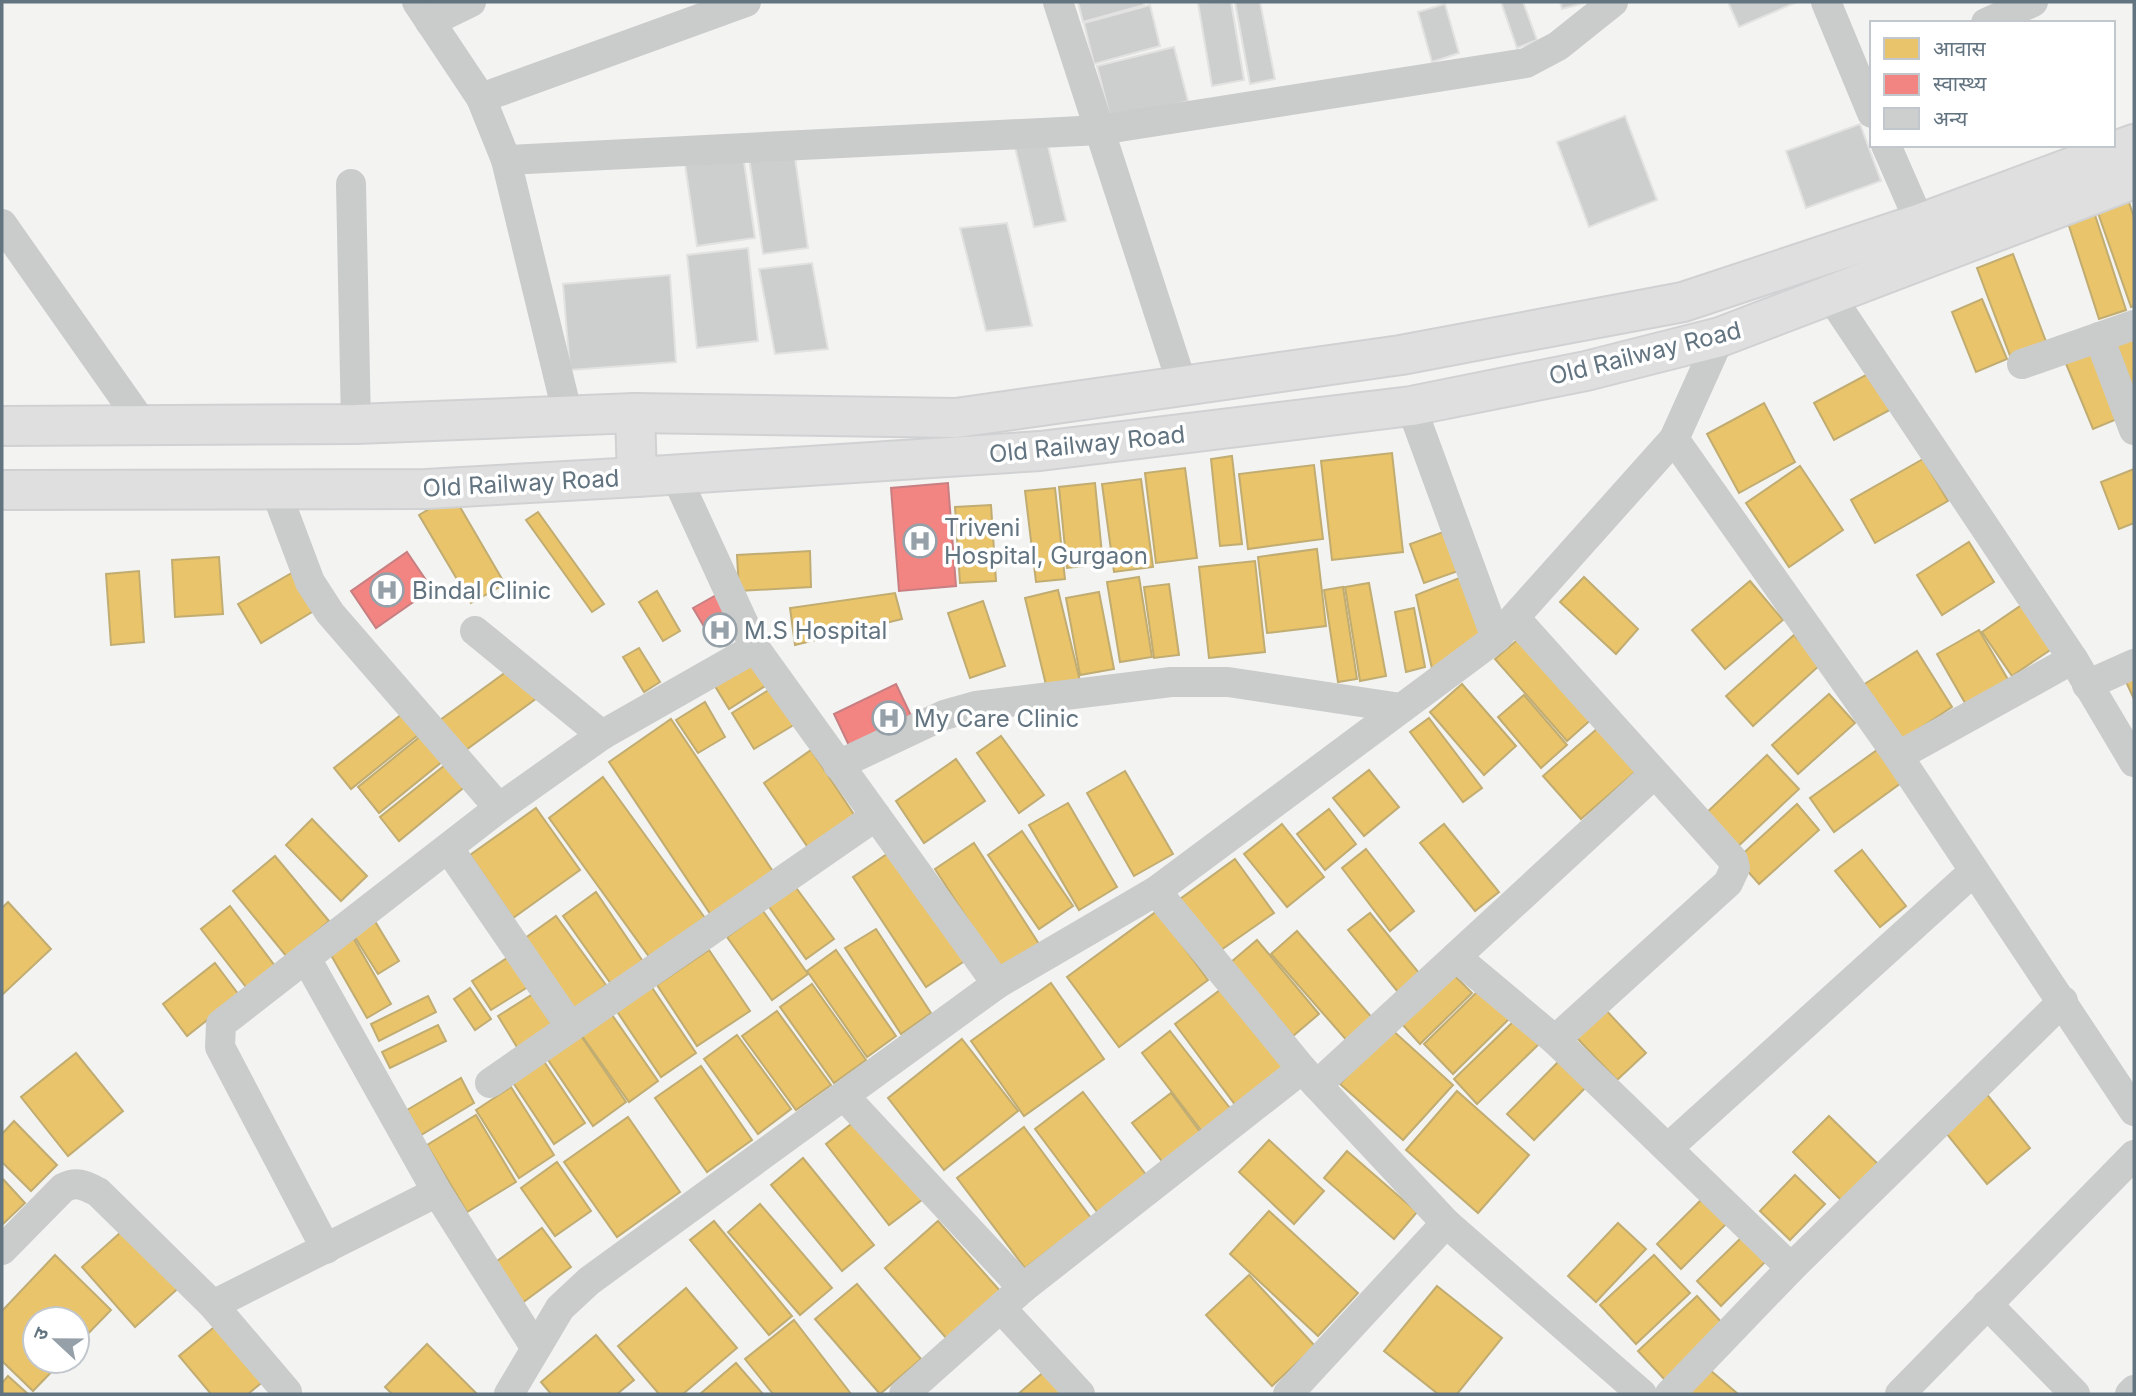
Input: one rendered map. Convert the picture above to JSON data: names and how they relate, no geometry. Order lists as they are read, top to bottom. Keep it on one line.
{"streets":{"main road":["Old Railway Road"]},"places":{"hospital":["Triveni Hospital, Gurgaon","Bindal Clinic","M.S Hospital","My Care Clinic"]},"legend":["आवास","स्वास्थ्य","अन्य"],"north":"left"}
